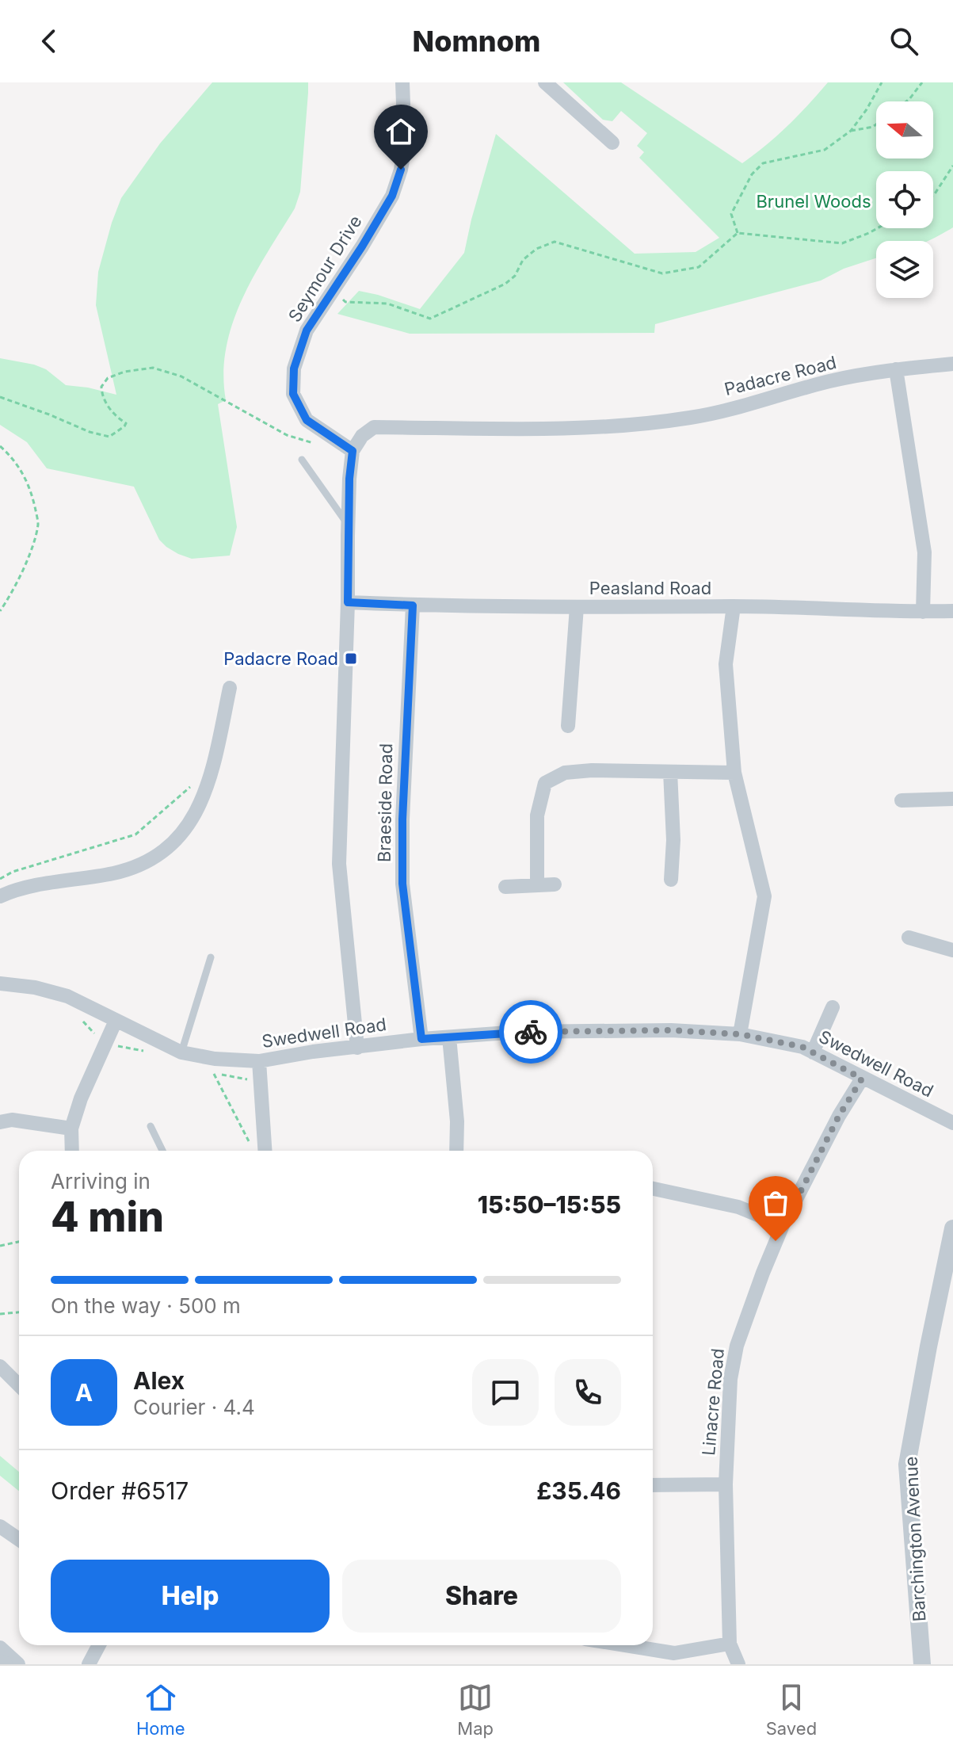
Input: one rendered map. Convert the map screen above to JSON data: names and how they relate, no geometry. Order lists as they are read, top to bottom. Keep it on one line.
{"streets":{"street":["Seymour Drive","Padacre Road","Peasland Road","Braeside Road","Swedwell Road","Linacre Road","Barchington Avenue"]},"crossings":[["Seymour Drive","Padacre Road"],["Peasland Road","Braeside Road"],["Braeside Road","Swedwell Road"],["Swedwell Road","Linacre Road"]],"parks":["Brunel Woods"],"places":{"transit":["Padacre Road"]},"north":"left","page":{"header":"Nomnom","heading":["4 min","Arriving in","15:50–15:55"],"panel":["Alex","Courier · 4.4","Order #6517","£35.46"],"bar":"On the way · 500 m","round":"A","buttons":["Help","Share"],"tabs":["Home","Map","Saved"]}}
